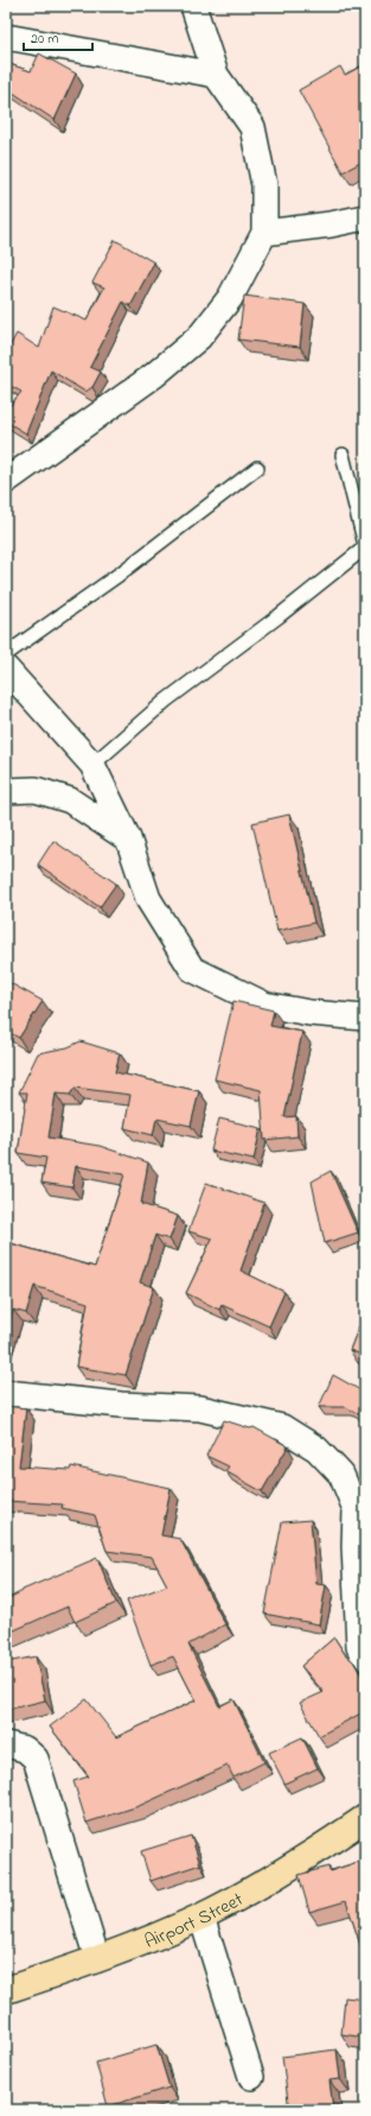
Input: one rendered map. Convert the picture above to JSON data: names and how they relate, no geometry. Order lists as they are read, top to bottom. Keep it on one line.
{"streets":{"highway":["Airport Street"]},"scale_bar":"20 m"}
